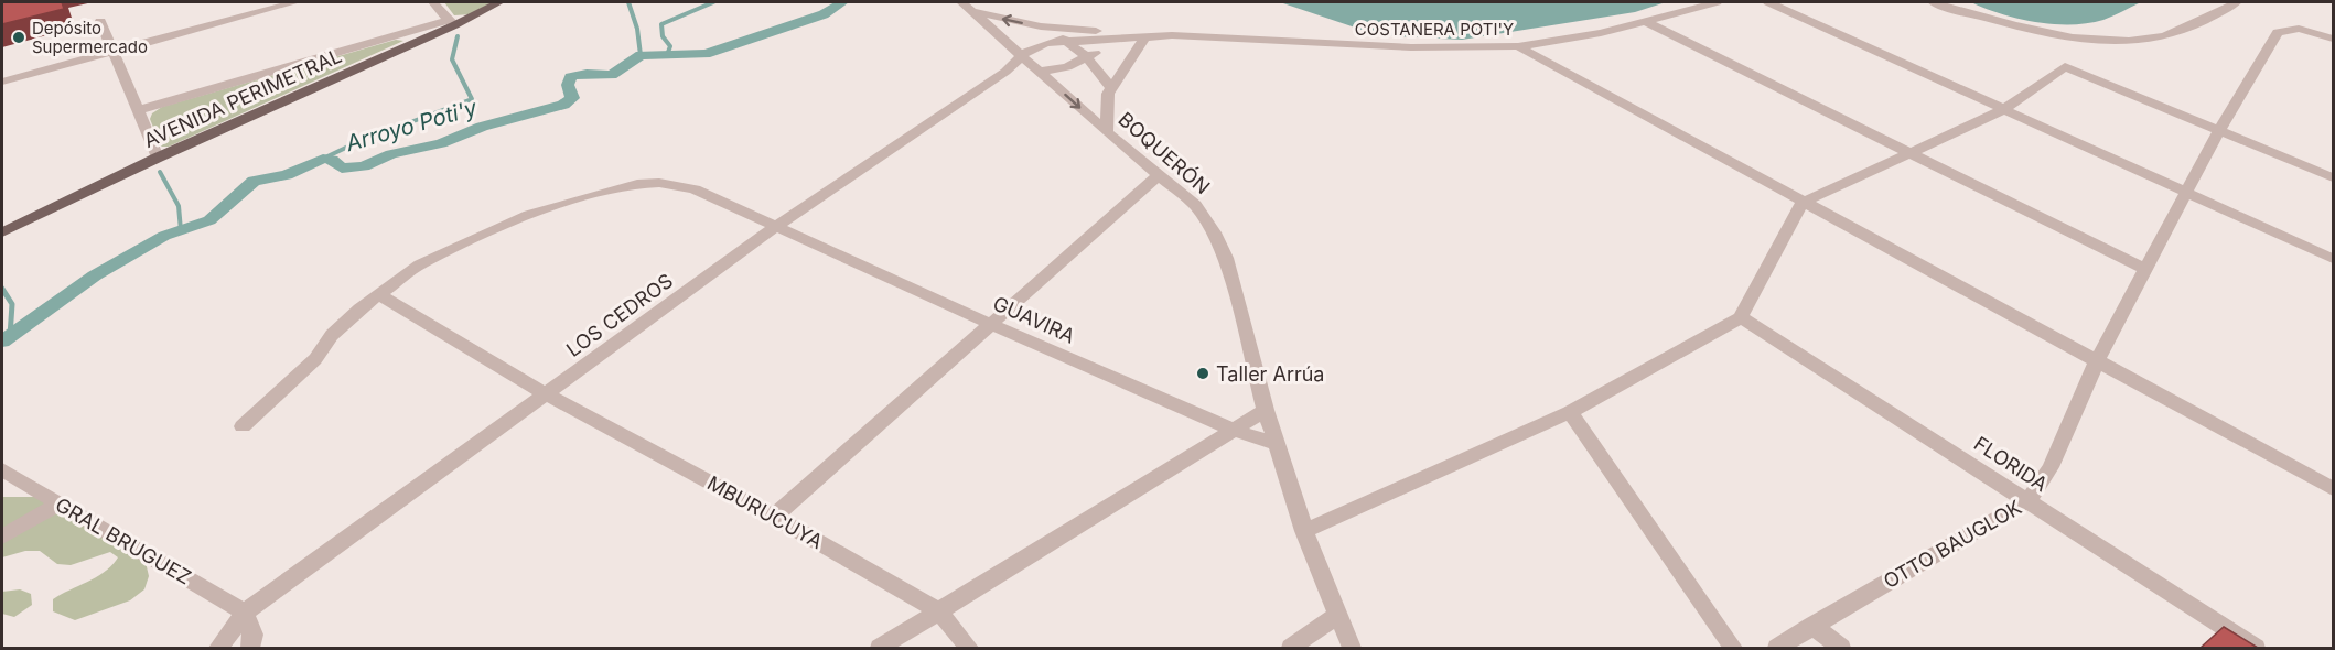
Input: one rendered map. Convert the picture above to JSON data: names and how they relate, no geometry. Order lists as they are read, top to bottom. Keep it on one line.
{"streets":{"main road":["AVENIDA PERIMETRAL"],"street":["COSTANERA POTI'Y","BOQUERÓN","LOS CEDROS","GUAVIRA","FLORIDA","MBURUCUYA","GRAL BRUGUEZ","OTTO BAUGLOK"]},"crossings":[["BOQUERÓN","LOS CEDROS"],["BOQUERÓN","GUAVIRA"],["LOS CEDROS","GUAVIRA"],["LOS CEDROS","MBURUCUYA"],["LOS CEDROS","GRAL BRUGUEZ"],["GUAVIRA","MBURUCUYA"],["FLORIDA","OTTO BAUGLOK"]],"water":["Arroyo Poti'y"],"places":["Depósito Supermercado","Taller Arrúa"]}
